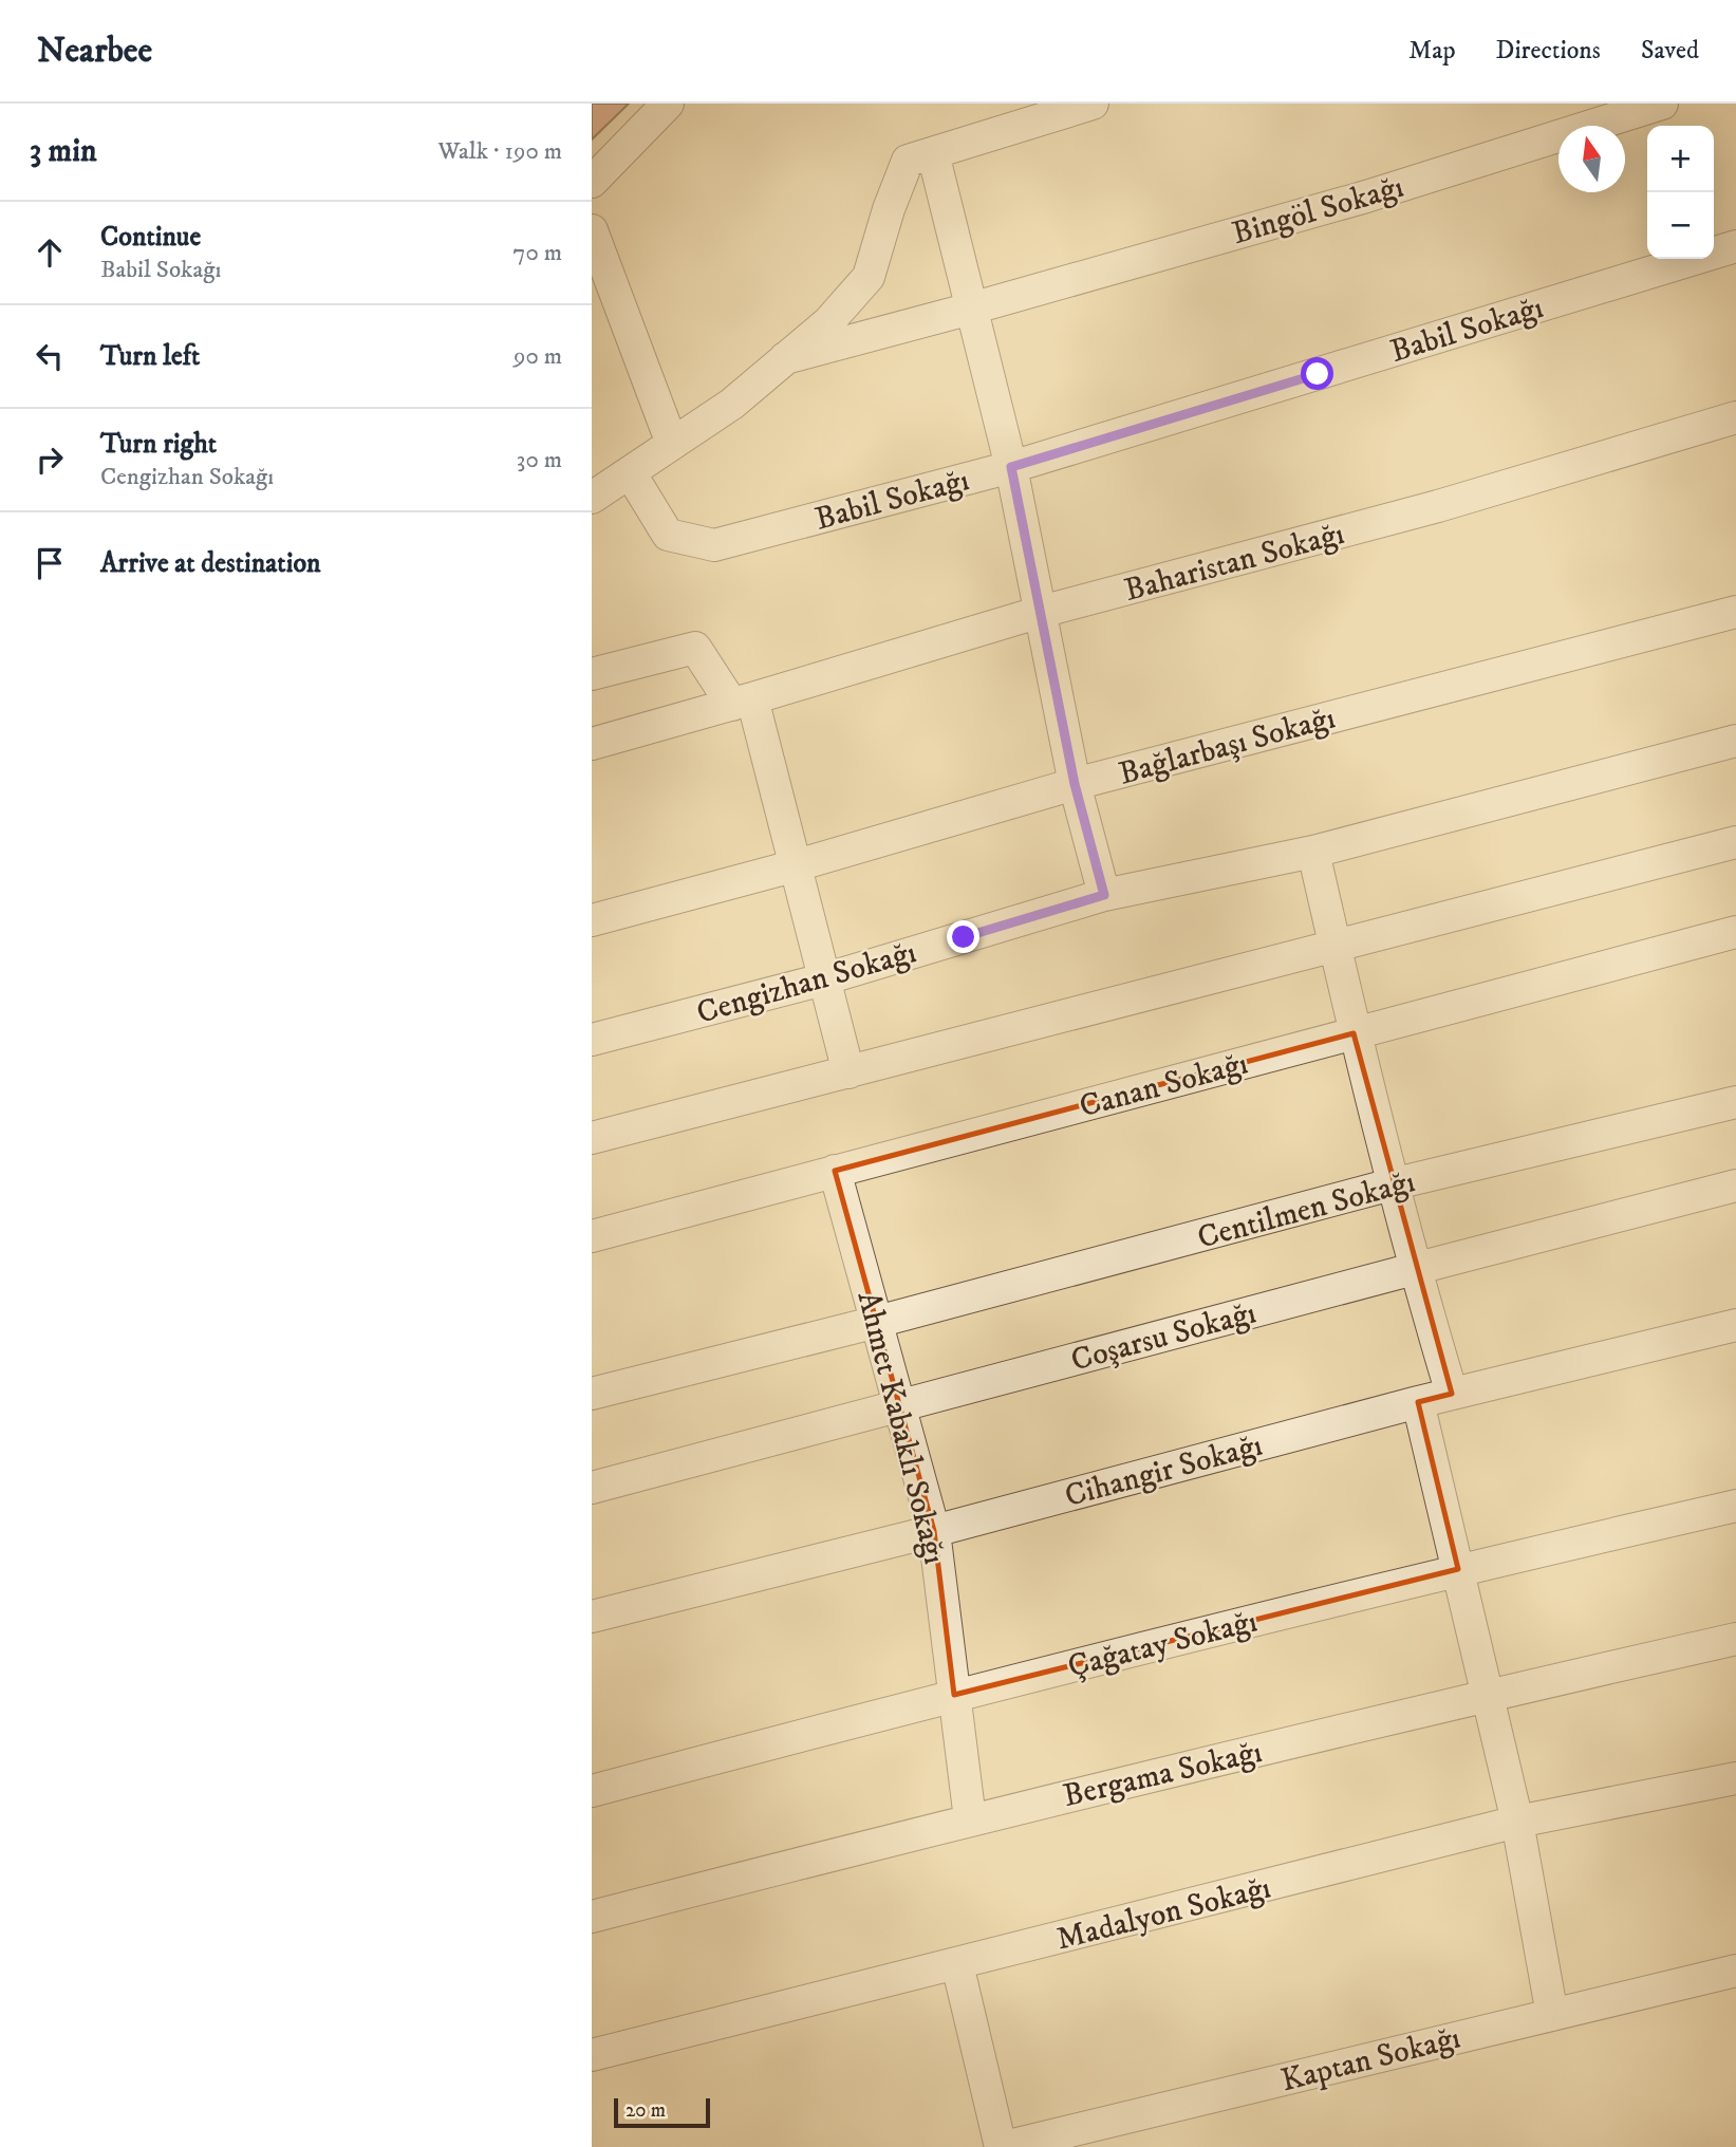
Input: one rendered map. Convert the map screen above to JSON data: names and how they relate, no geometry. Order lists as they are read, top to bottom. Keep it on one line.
{"streets":{"street":["Bingöl Sokağı","Babil Sokağı","Baharistan Sokağı","Bağlarbaşı Sokağı","Cengizhan Sokağı","Canan Sokağı","Centilmen Sokağı","Coşarsu Sokağı","Ahmet Kabaklı Sokağı","Cihangir Sokağı","Çağatay Sokağı","Bergama Sokağı","Madalyon Sokağı","Kaptan Sokağı"]},"crossings":[["Canan Sokağı","Ahmet Kabaklı Sokağı"],["Centilmen Sokağı","Ahmet Kabaklı Sokağı"],["Coşarsu Sokağı","Ahmet Kabaklı Sokağı"],["Ahmet Kabaklı Sokağı","Cihangir Sokağı"],["Ahmet Kabaklı Sokağı","Çağatay Sokağı"],["Ahmet Kabaklı Sokağı","Bergama Sokağı"]],"scale_bar":"20 m","north":"top","page":{"header":"Nearbee","nav":["Map","Directions","Saved"],"heading":["3 min","Walk · 190 m"],"map_buttons":["+","−"],"list":[["Continue","Babil Sokağı","70 m"],["Turn left","90 m"],["Turn right","Cengizhan Sokağı","30 m"],"Arrive at destination"],"scale":"20 m"}}
